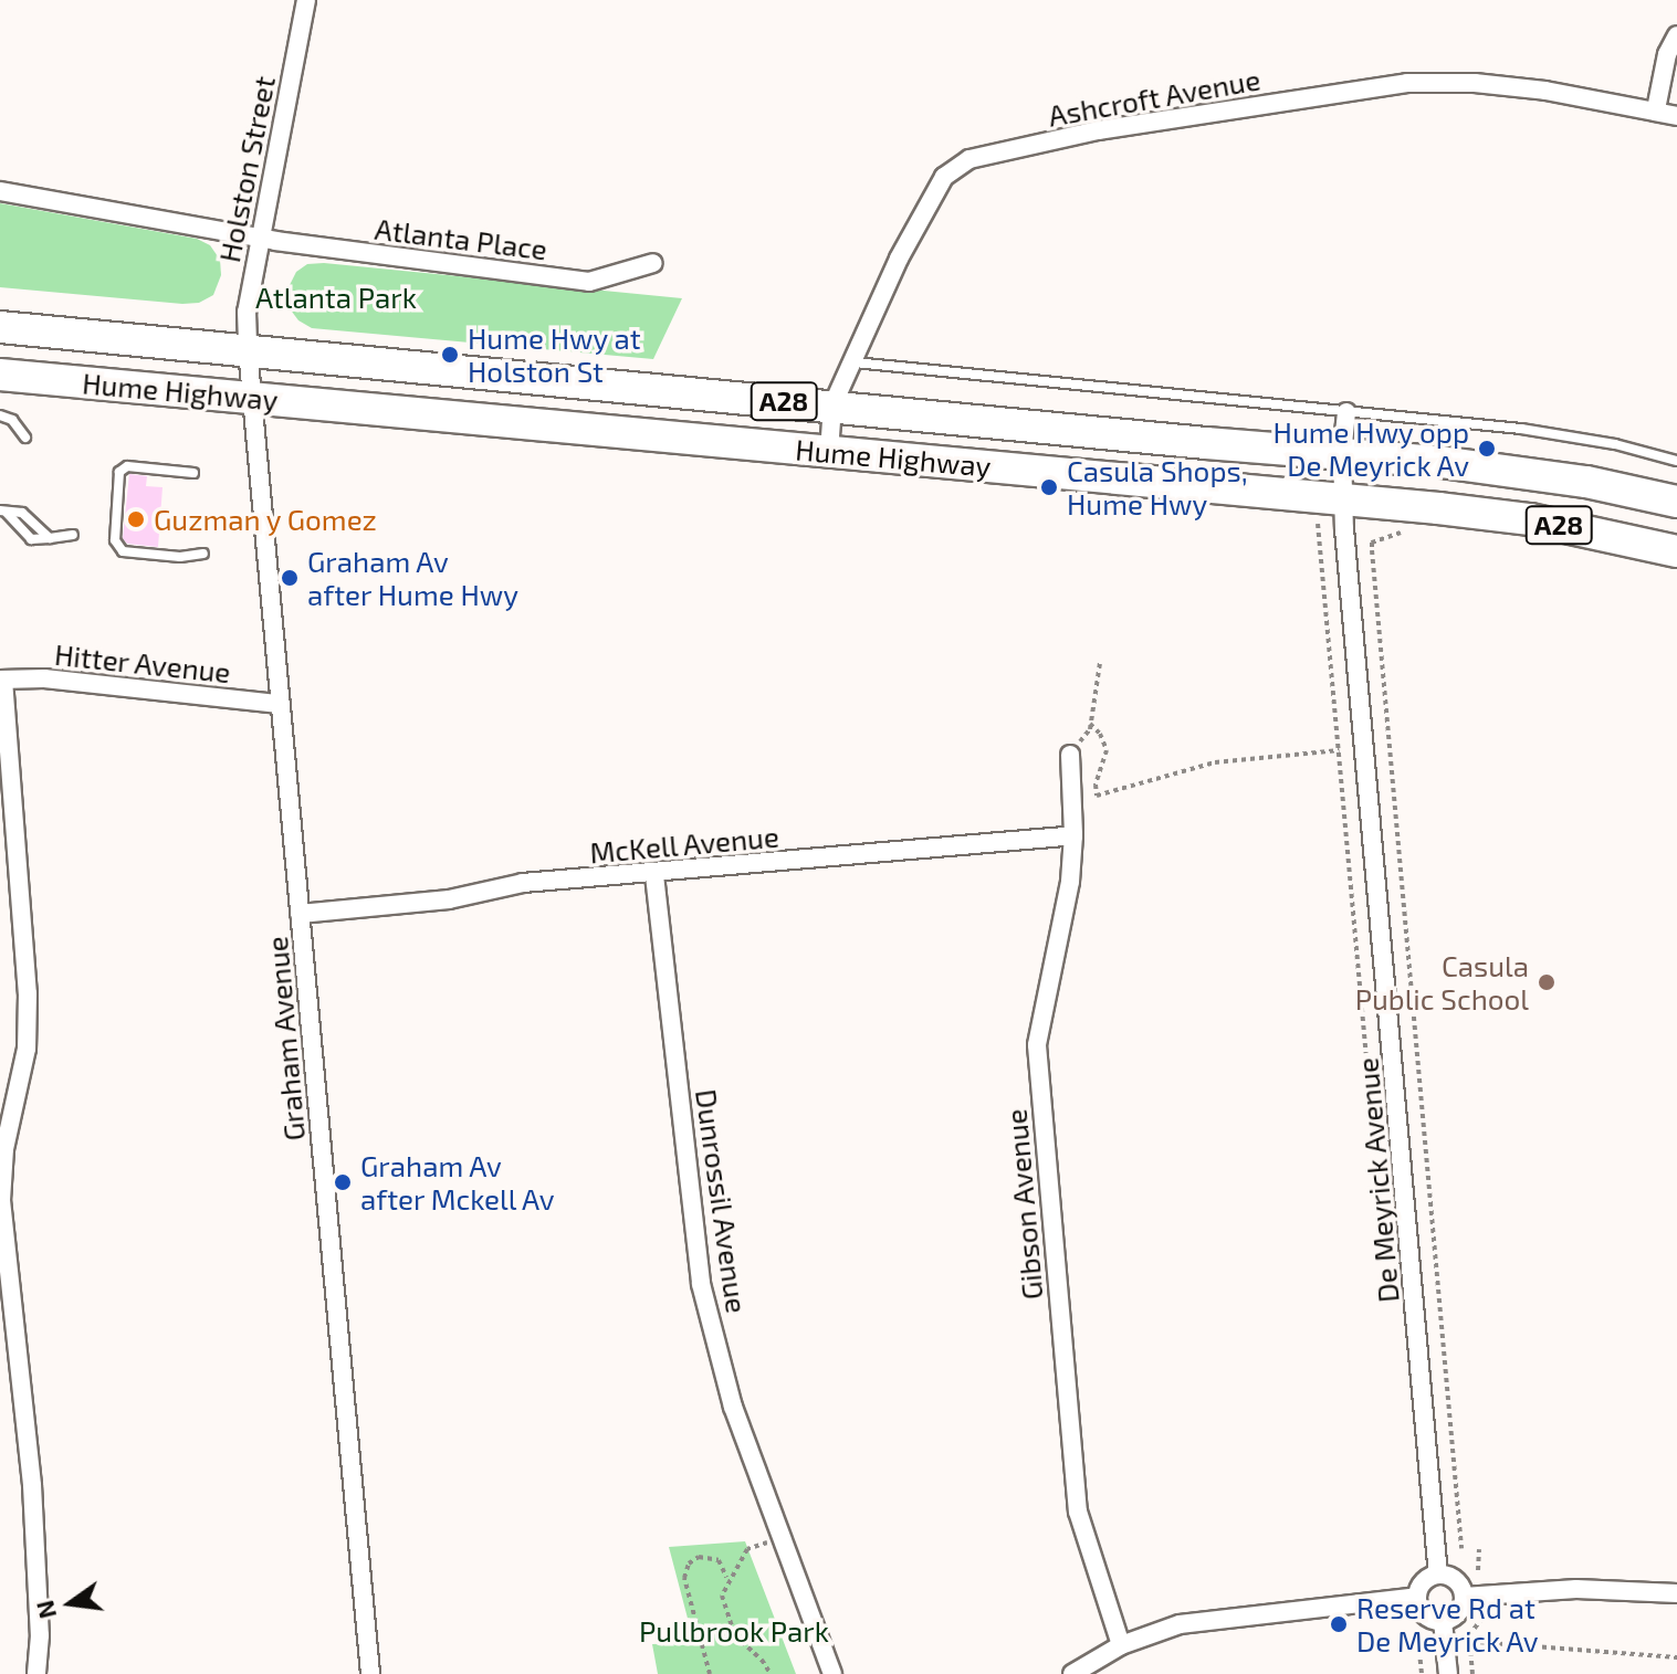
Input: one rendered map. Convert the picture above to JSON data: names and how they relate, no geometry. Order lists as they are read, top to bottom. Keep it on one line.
{"streets":{"highway":["Hume Highway","A28"],"street":["Ashcroft Avenue","Holston Street","Atlanta Place","Hitter Avenue","McKell Avenue","Graham Avenue","De Meyrick Avenue","Dunrossil Avenue","Gibson Avenue"]},"crossings":[["Ashcroft Avenue","Hume Highway"],["Holston Street","Atlanta Place"],["Holston Street","Hume Highway"],["Holston Street","Graham Avenue"],["Hume Highway","Graham Avenue"],["Hume Highway","De Meyrick Avenue"],["Hitter Avenue","Graham Avenue"],["McKell Avenue","Graham Avenue"],["McKell Avenue","Dunrossil Avenue"],["McKell Avenue","Gibson Avenue"]],"parks":["Atlanta Park","Pullbrook Park"],"places":["Hume Hwy at Holston St","Hume Hwy opp De Meyrick Av","Casula Shops, Hume Hwy","Guzman y Gomez","Graham Av after Hume Hwy","Casula Public School","Graham Av after Mckell Av","Reserve Rd at De Meyrick Av"],"north":"left"}
